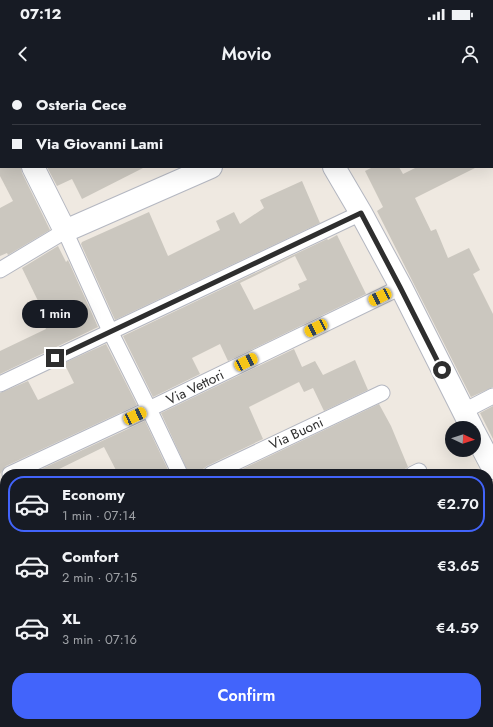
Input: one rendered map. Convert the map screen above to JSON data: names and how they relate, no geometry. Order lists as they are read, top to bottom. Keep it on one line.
{"streets":{"street":["Via Vettori","Via Buoni"]},"north":"right","page":{"status":"07:12","header":"Movio","banner":["Osteria Cece","Via Giovanni Lami"],"bubble":"1 min","list":[{"name":"Economy","note":"1 min · 07:14","value":"€2.70"},{"name":"Comfort","note":"2 min · 07:15","value":"€3.65"},{"name":"XL","note":"3 min · 07:16","value":"€4.59"}],"buttons":"Confirm"}}
